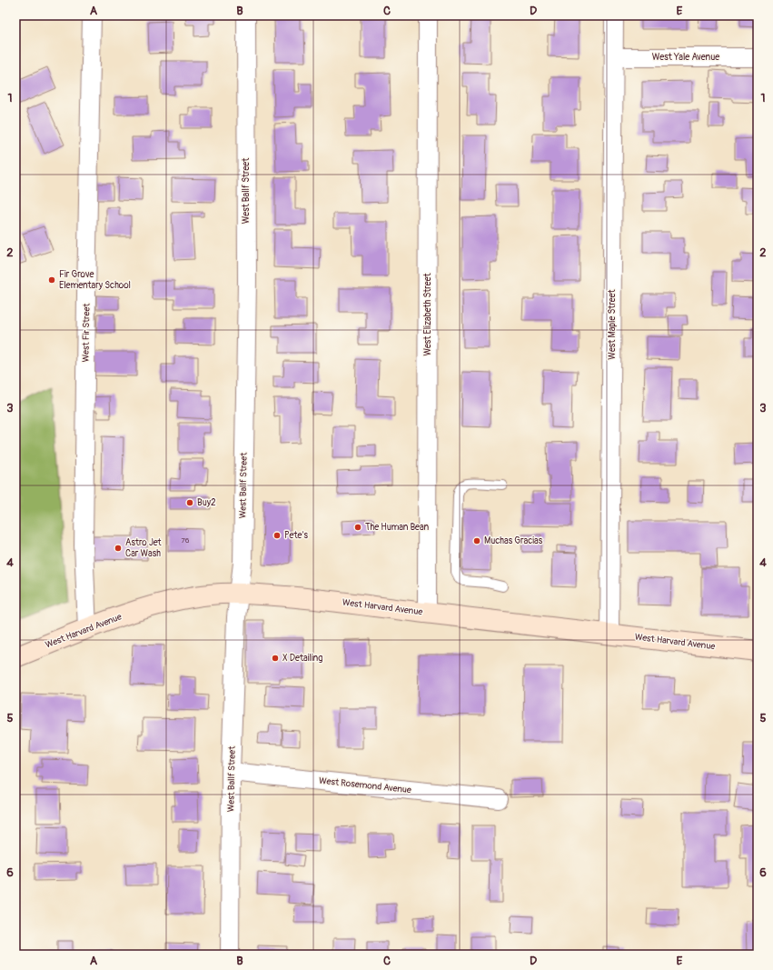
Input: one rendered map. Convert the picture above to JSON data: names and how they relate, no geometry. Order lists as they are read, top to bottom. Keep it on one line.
{"streets":{"main road":["West Harvard Avenue"],"street":["West Yale Avenue","West Ballf Street","West Elizabeth Street","West Maple Street","West Fir Street","West Rosemond Avenue"]},"crossings":[["West Yale Avenue","West Maple Street"],["West Ballf Street","West Harvard Avenue"],["West Ballf Street","West Rosemond Avenue"],["West Elizabeth Street","West Harvard Avenue"],["West Maple Street","West Harvard Avenue"],["West Fir Street","West Harvard Avenue"]],"places":["Fir Grove Elementary School","Buy2","The Human Bean","Pete's","Muchas Gracias","Astro Jet Car Wash","X Detailing"],"house_numbers":["76"],"grid":{"columns":["A","B","C","D","E"],"rows":["1","2","3","4","5","6"]}}
